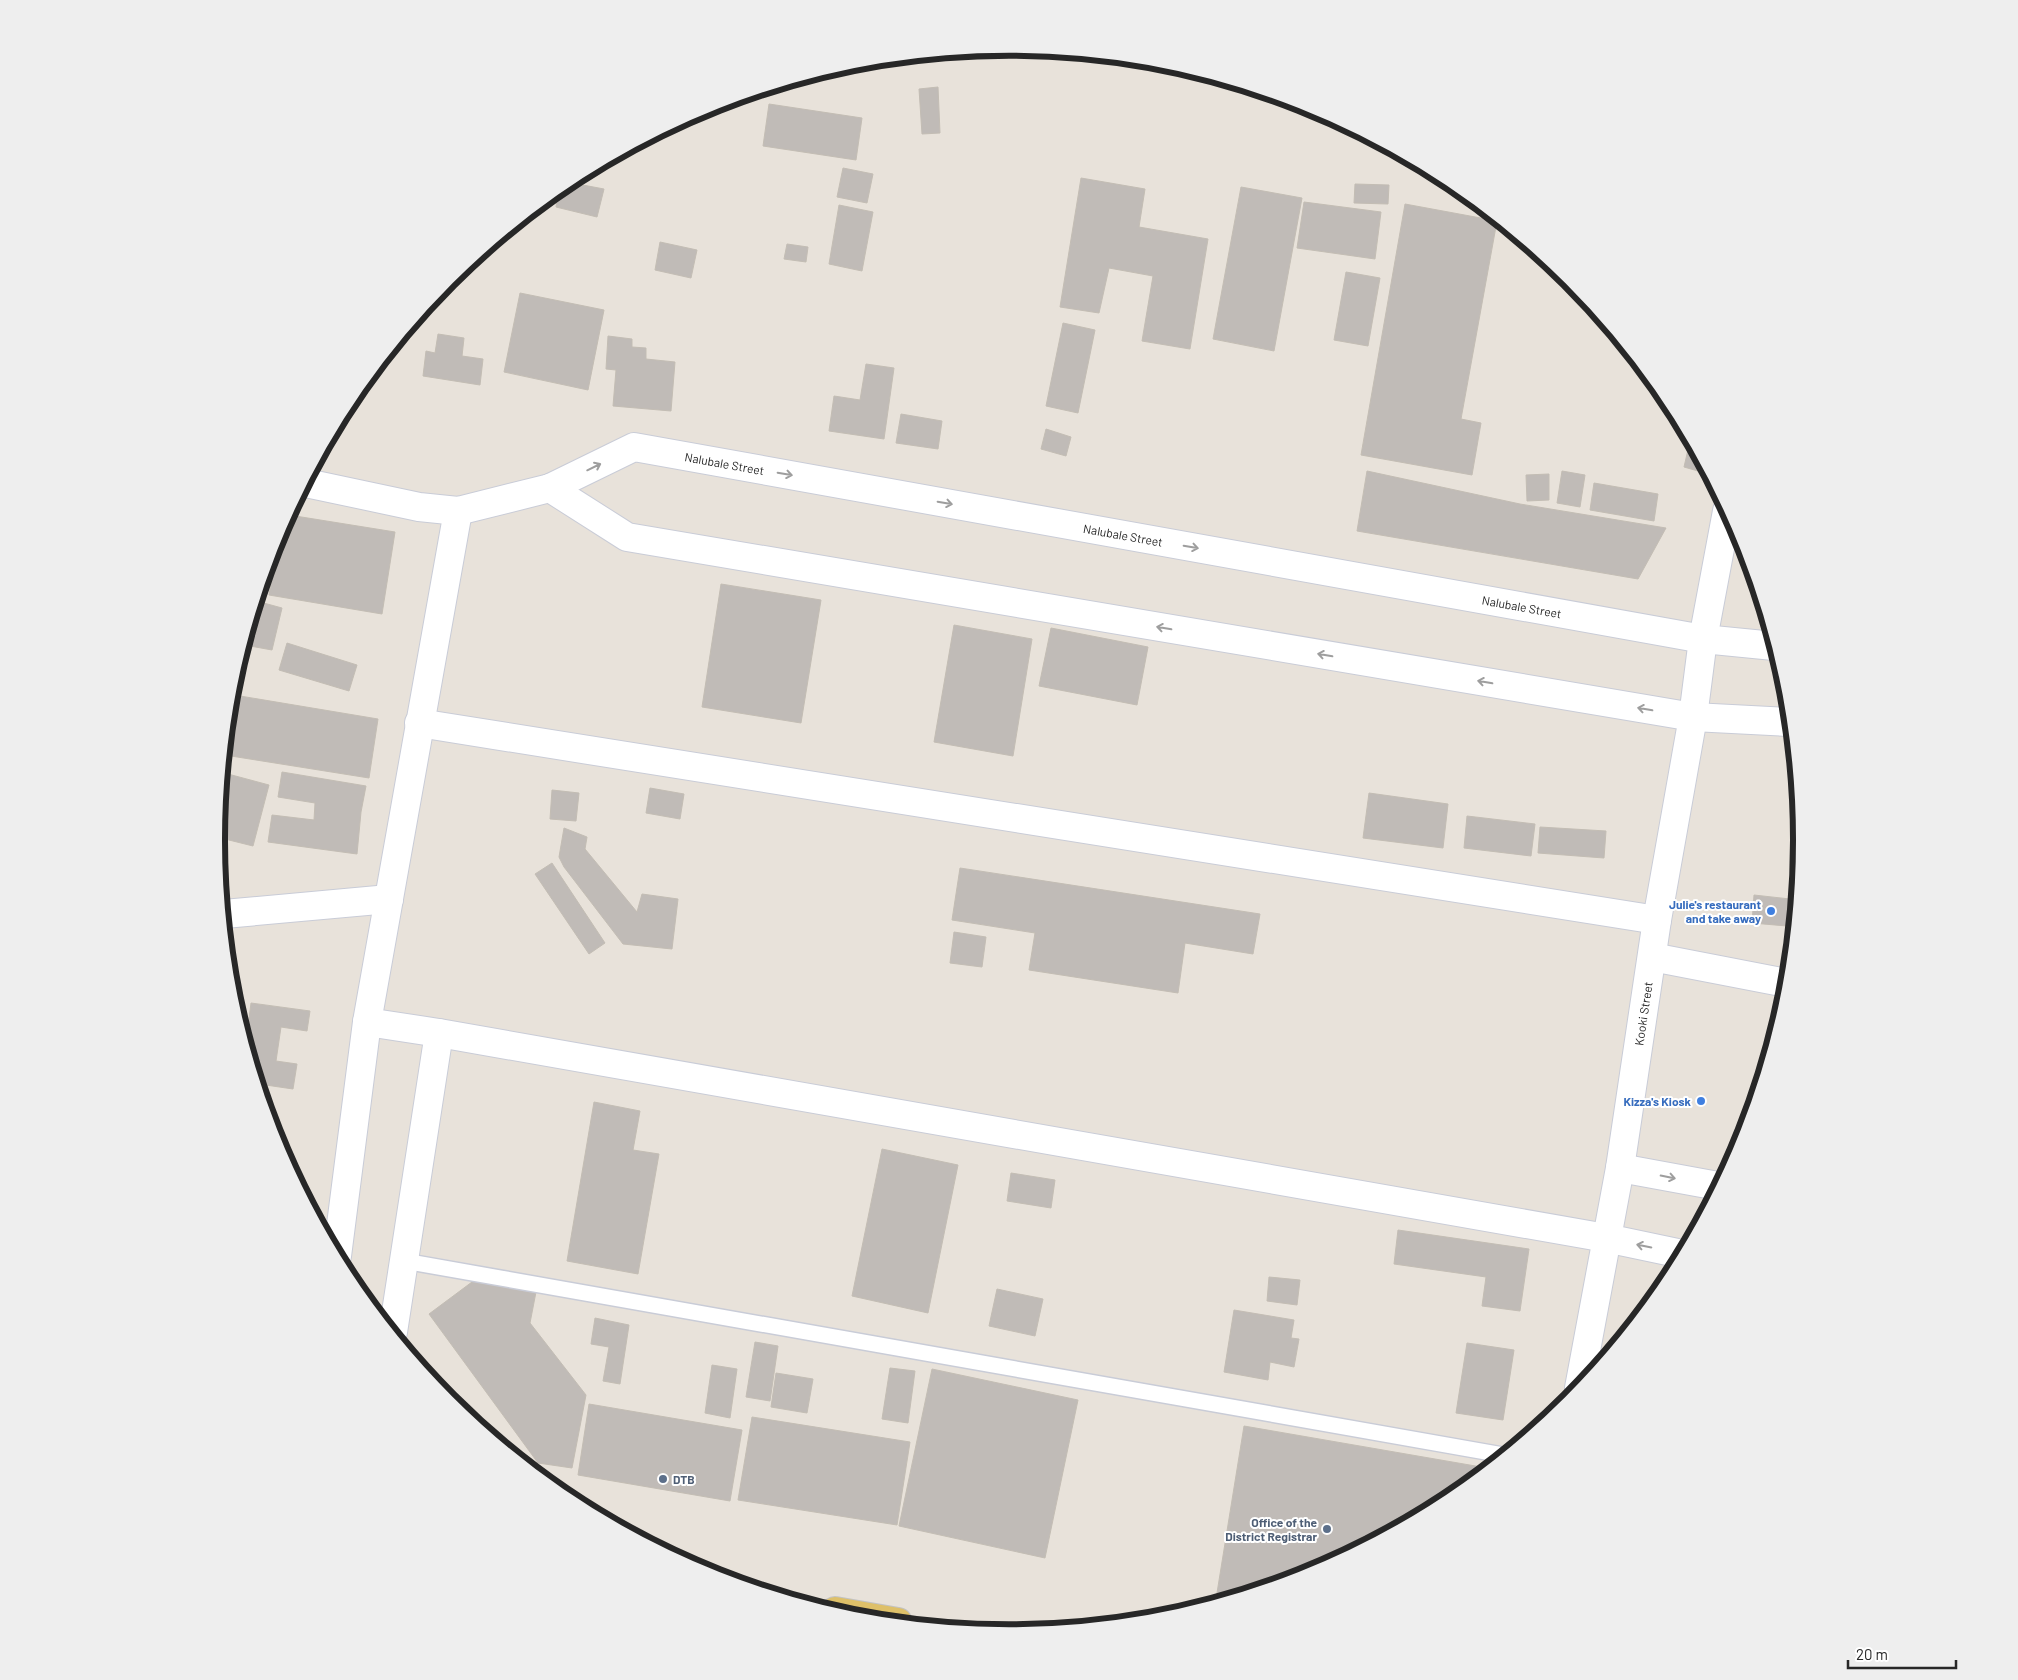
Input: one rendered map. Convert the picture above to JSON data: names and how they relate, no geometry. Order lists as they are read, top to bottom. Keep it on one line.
{"streets":{"street":["Nalubale Street","Kooki Street"]},"crossings":[["Nalubale Street","Kooki Street"]],"places":["Julie's restaurant and take away","Kizza's Kiosk","DTB","Office of the District Registrar"],"scale_bar":"20 m"}
